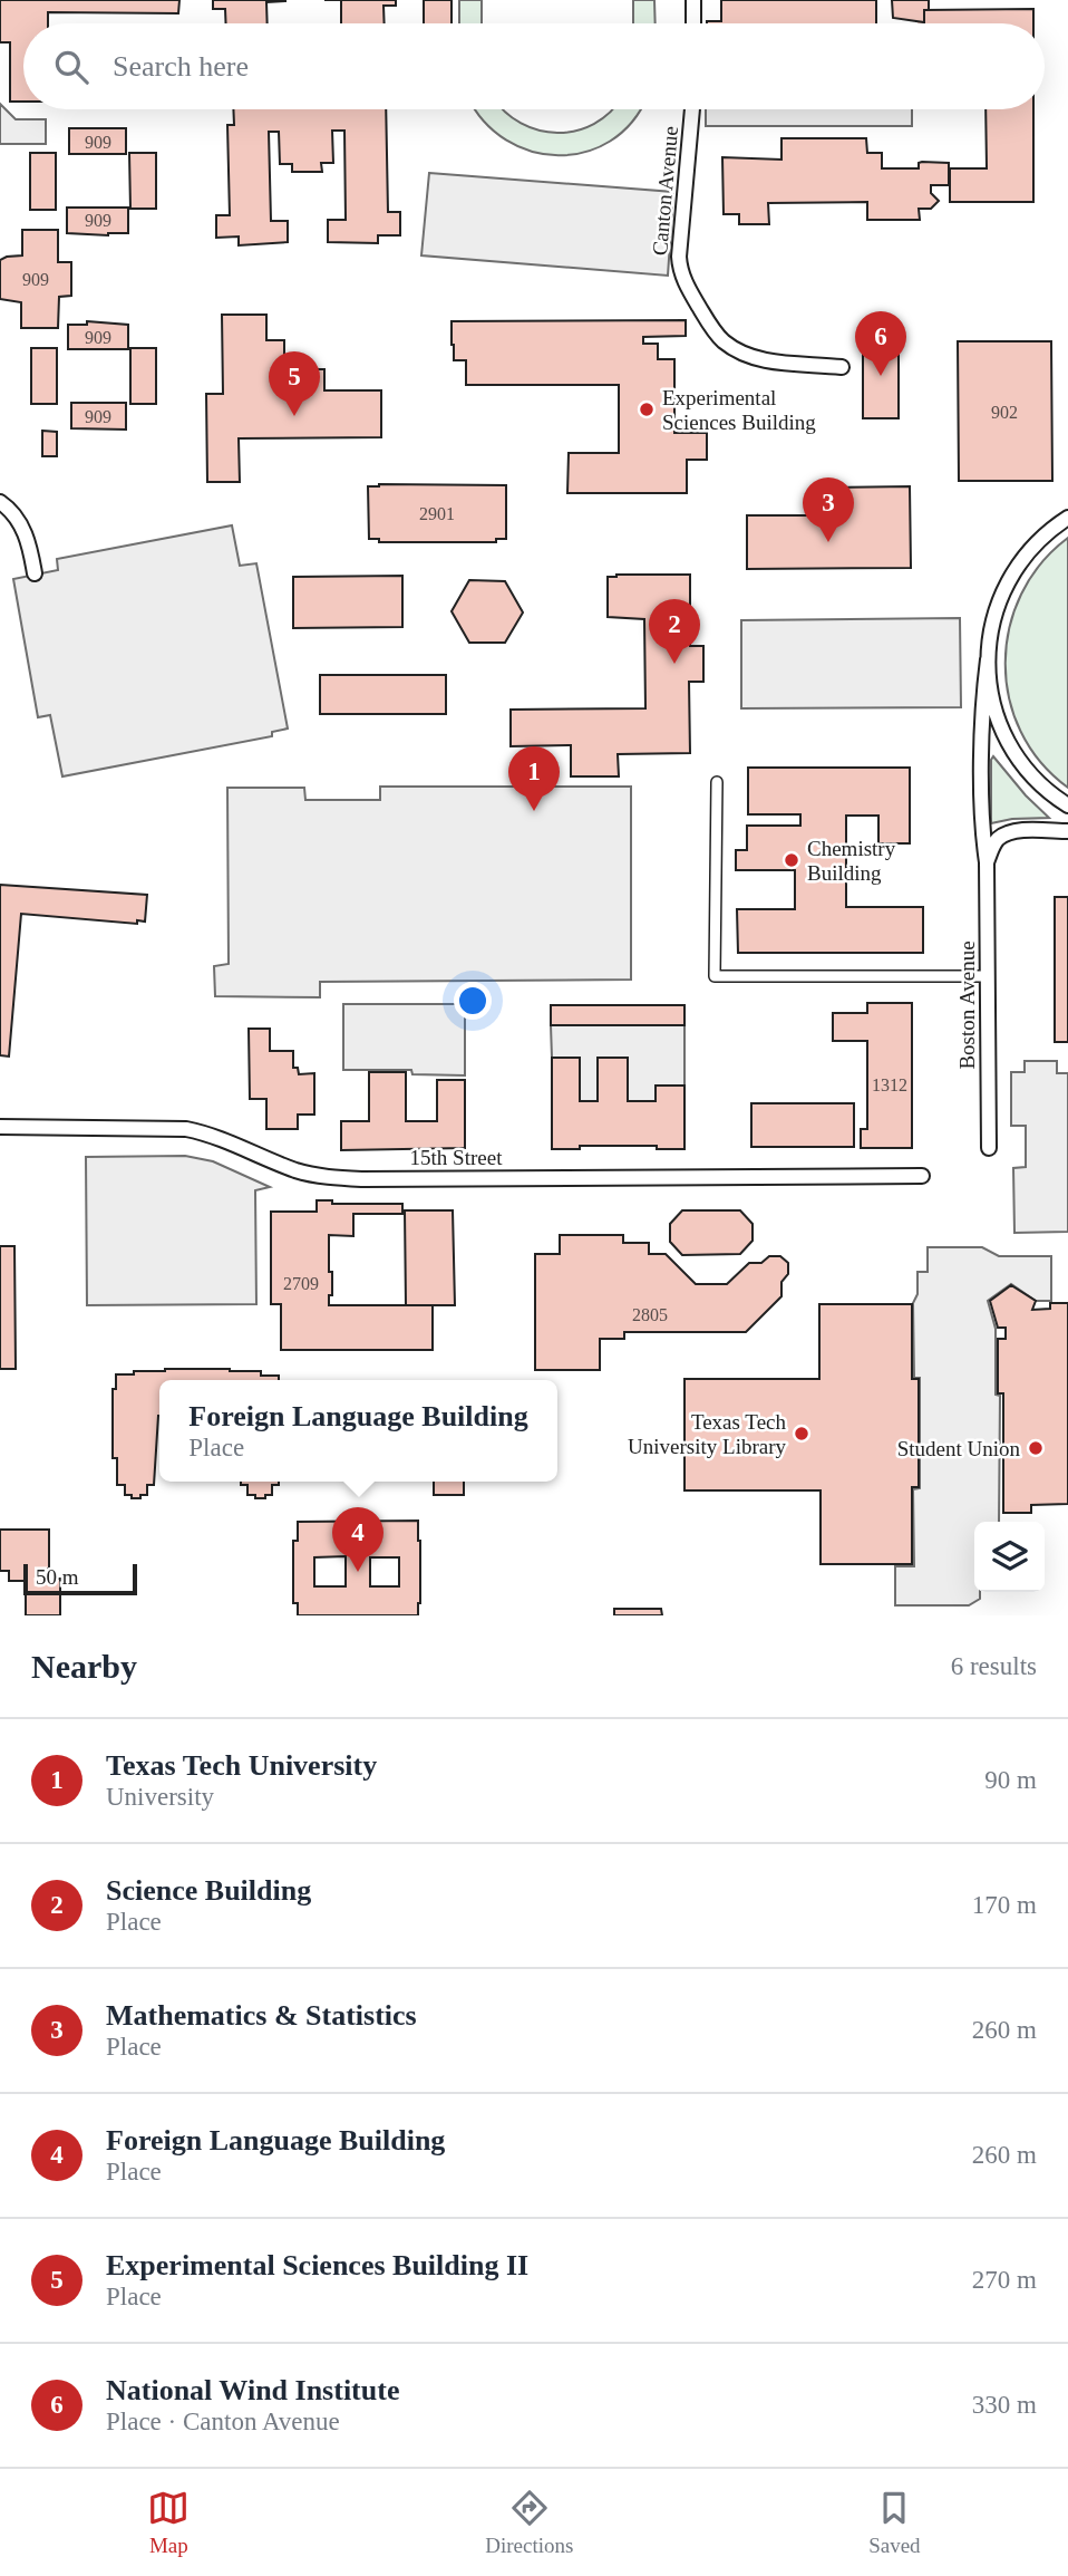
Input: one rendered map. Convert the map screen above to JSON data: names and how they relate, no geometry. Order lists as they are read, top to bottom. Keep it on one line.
{"streets":{"street":["Canton Avenue","Boston Avenue","15th Street"]},"places":["Experimental Sciences Building","Chemistry Building","Texas Tech University Library","Student Union"],"house_numbers":["909","909","909","909","902","909","2901","1312","2709","2805"],"scale_bar":"50 m","page":{"search":"Search here","pins":["6","5","3","2","1","4"],"popup":["Foreign Language Building","Place"],"scale":"50 m","heading":["Nearby","6 results"],"list":[{"mark":"1","name":"Texas Tech University","note":"University","value":"90 m"},{"mark":"2","name":"Science Building","note":"Place","value":"170 m"},{"mark":"3","name":"Mathematics & Statistics","note":"Place","value":"260 m"},{"mark":"4","name":"Foreign Language Building","note":"Place","value":"260 m"},{"mark":"5","name":"Experimental Sciences Building II","note":"Place","value":"270 m"},{"mark":"6","name":"National Wind Institute","note":"Place · Canton Avenue","value":"330 m"}],"nav":["Map","Directions","Saved"]}}
